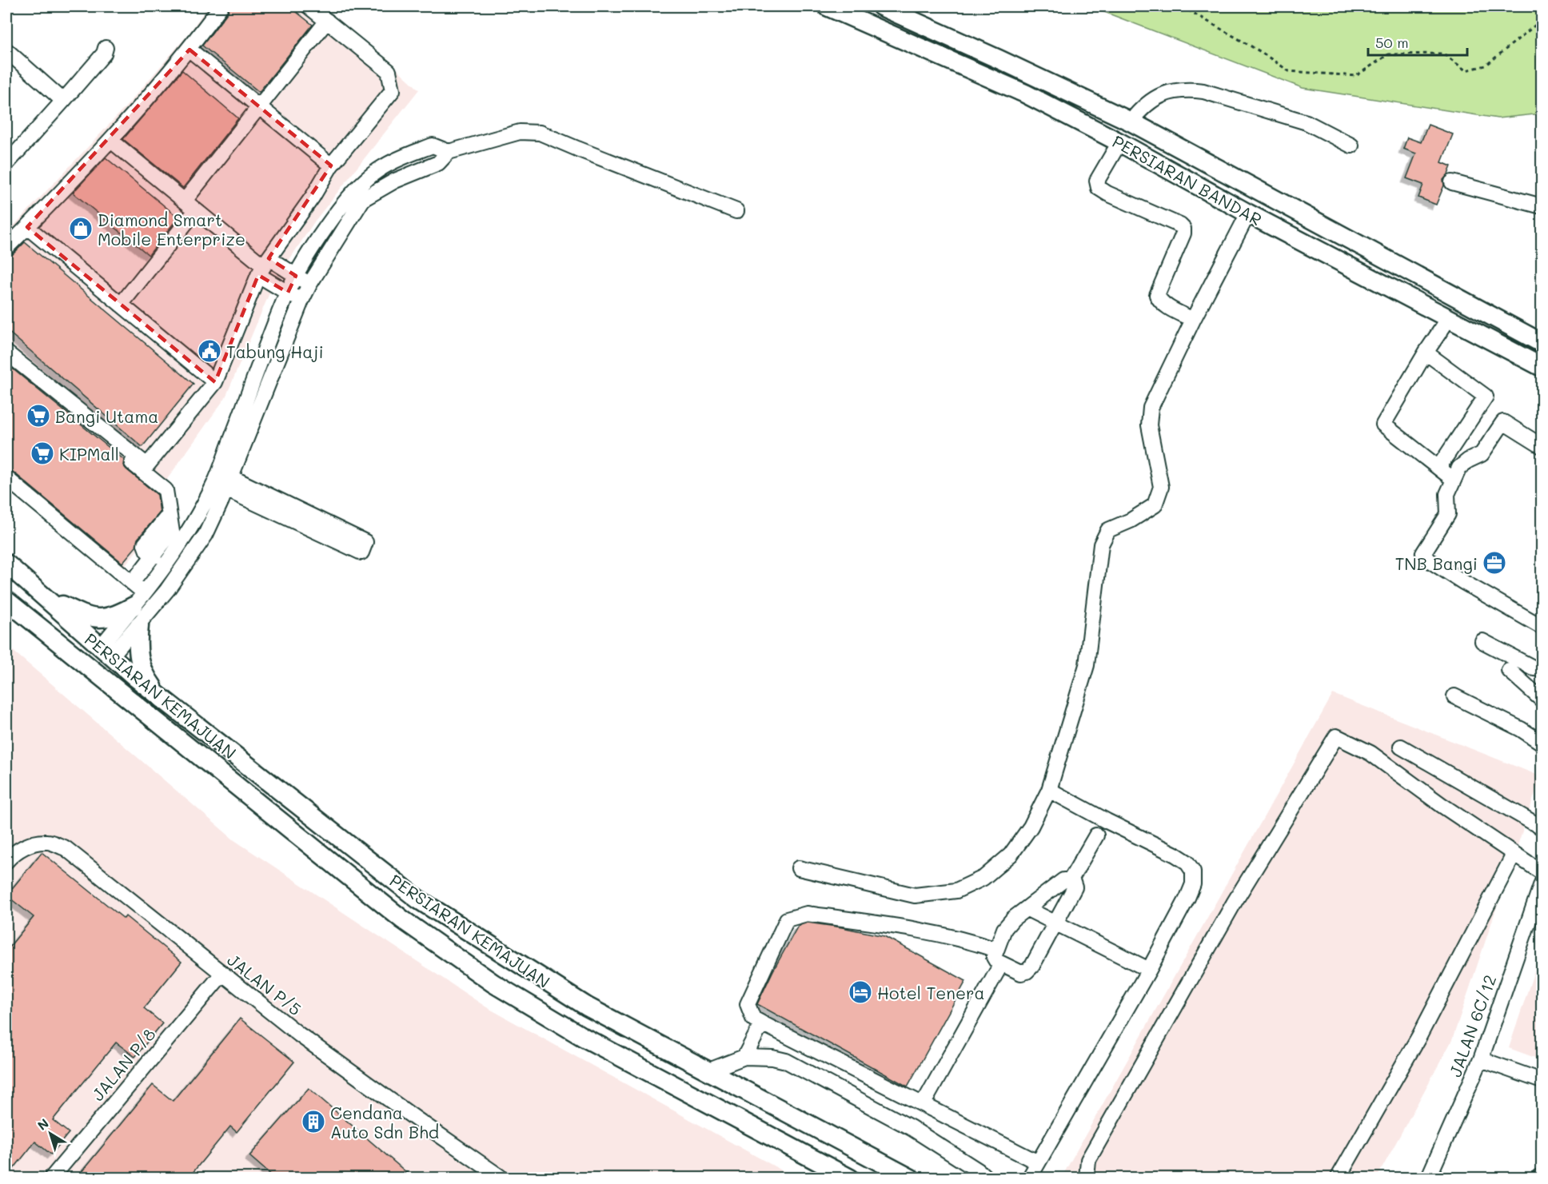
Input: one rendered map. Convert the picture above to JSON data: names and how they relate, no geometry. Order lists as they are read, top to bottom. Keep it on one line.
{"streets":{"main road":["PERSIARAN BANDAR","PERSIARAN KEMAJUAN"],"street":["JALAN P/5","JALAN 6C/12","JALAN P/8"]},"crossings":[["JALAN P/5","JALAN P/8"]],"places":{"shop":["Diamond Smart Mobile Enterprize"],"public building":["Tabung Haji"],"supermarket":["Bangi Utama","KIPMall"],"office":["TNB Bangi"],"hotel":["Hotel Tenera"],"building":["Cendana Auto Sdn Bhd"]},"scale_bar":"50 m","north":"top left"}
